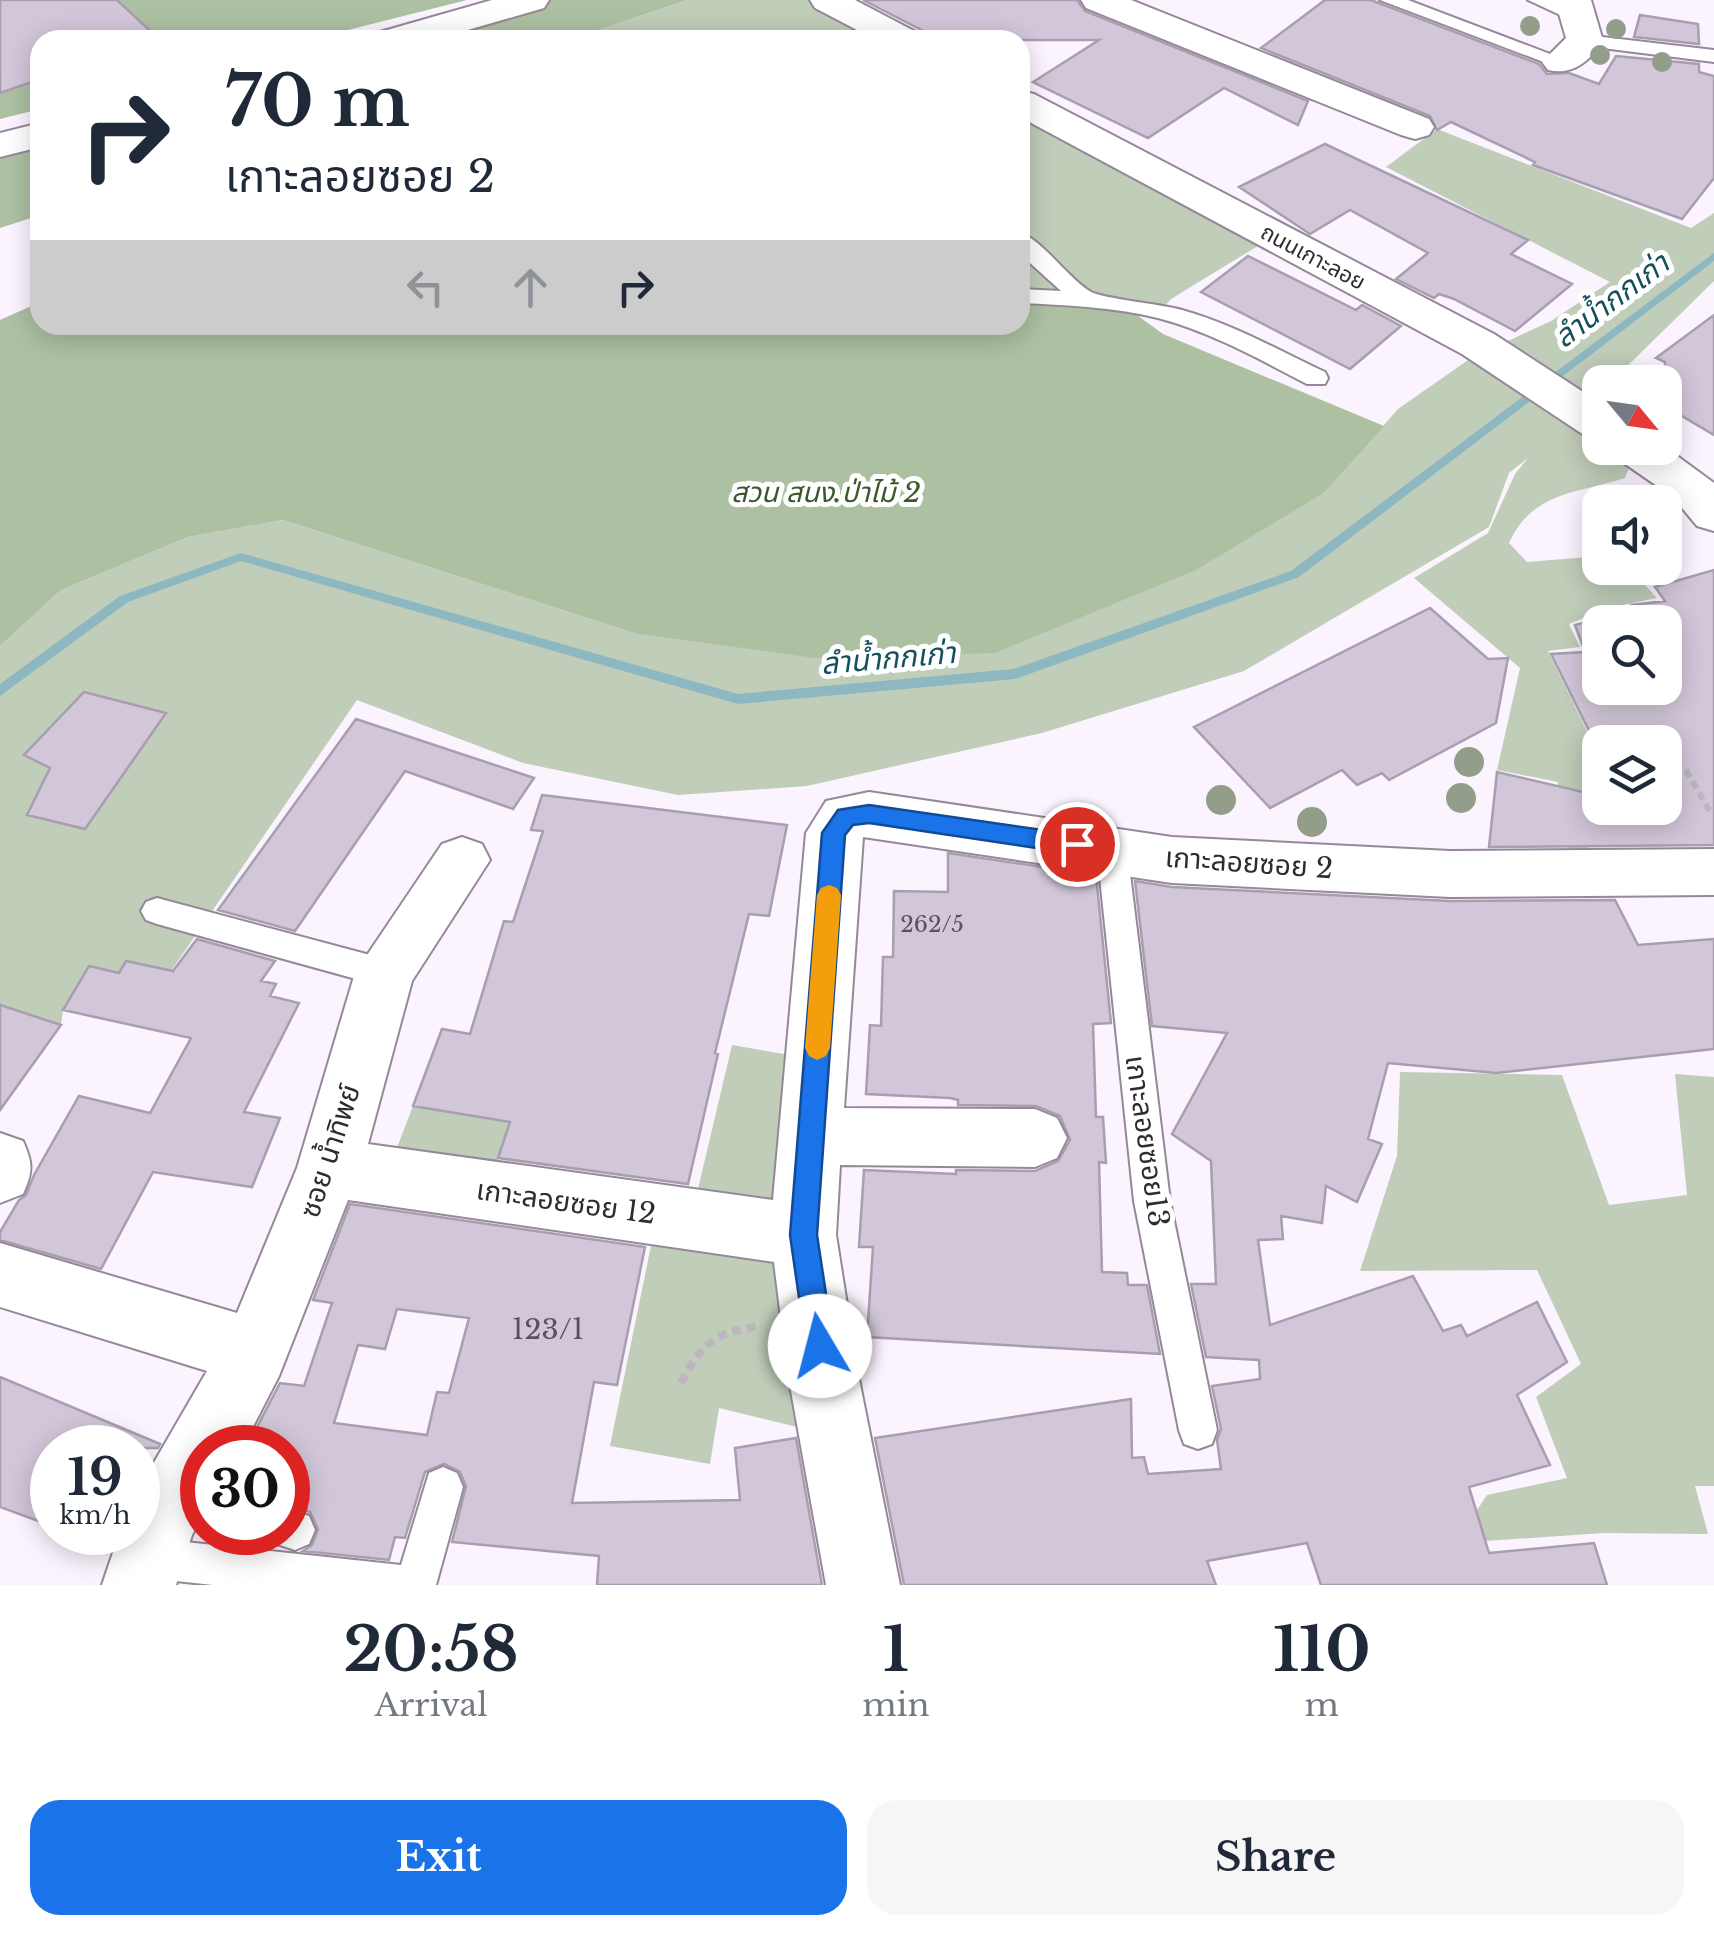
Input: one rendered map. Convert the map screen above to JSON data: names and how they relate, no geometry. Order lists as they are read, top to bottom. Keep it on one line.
{"streets":{"street":["ถนนเกาะลอย","เกาะลอยซอย 2","ซอย น้ำทิพย์","เกาะลอยซอย 12"],"lane":["เกาะลอยซอย13"]},"crossings":[["เกาะลอยซอย 2","เกาะลอยซอย13"],["เกาะลอยซอย 2","เกาะลอยซอย 12"],["ซอย น้ำทิพย์","เกาะลอยซอย 12"]],"water":["ลำน้ำกกเก่า"],"parks":["สวน สนง.ป่าไม้ 2"],"house_numbers":["262/5","123/1"],"north":"bottom right","page":{"turn":["70 m","เกาะลอยซอย 2"],"speed":"19 km/h","limit":"30","eta":["20:58","Arrival","1","min","110","m"],"buttons":["Exit","Share"]}}
